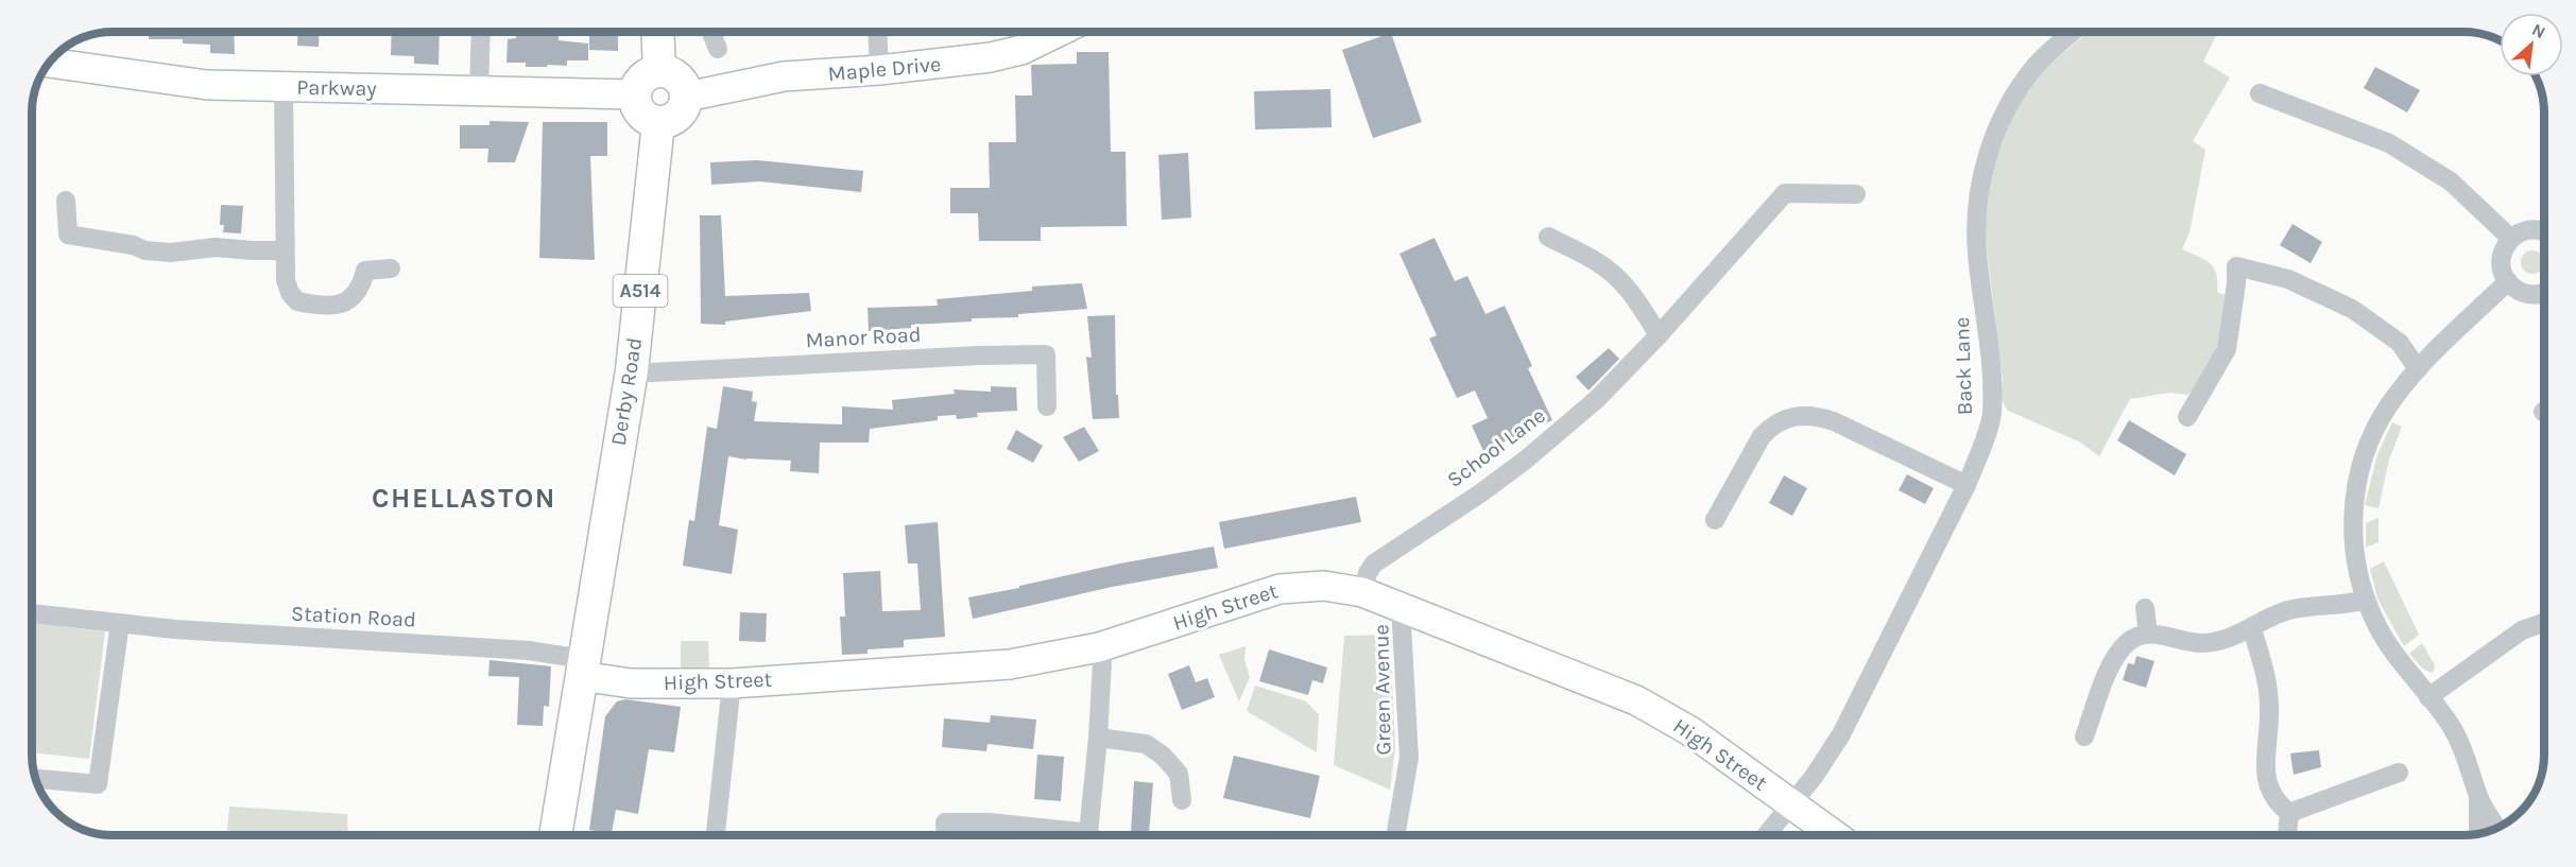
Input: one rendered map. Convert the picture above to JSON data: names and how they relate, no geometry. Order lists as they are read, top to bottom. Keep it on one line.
{"streets":{"main road":["A514","Derby Road"],"street":["Maple Drive","Parkway","Manor Road","Back Lane","School Lane","High Street","Station Road","Green Avenue"]},"crossings":[["Maple Drive","Parkway"],["Maple Drive","Derby Road"],["Parkway","Derby Road"],["A514","Derby Road"],["A514","High Street"],["A514","Station Road"],["Manor Road","Derby Road"],["Back Lane","High Street"],["Derby Road","High Street"],["Derby Road","Station Road"],["School Lane","High Street"],["High Street","Station Road"],["High Street","Green Avenue"]],"districts":["CHELLASTON"],"north":"top right"}
